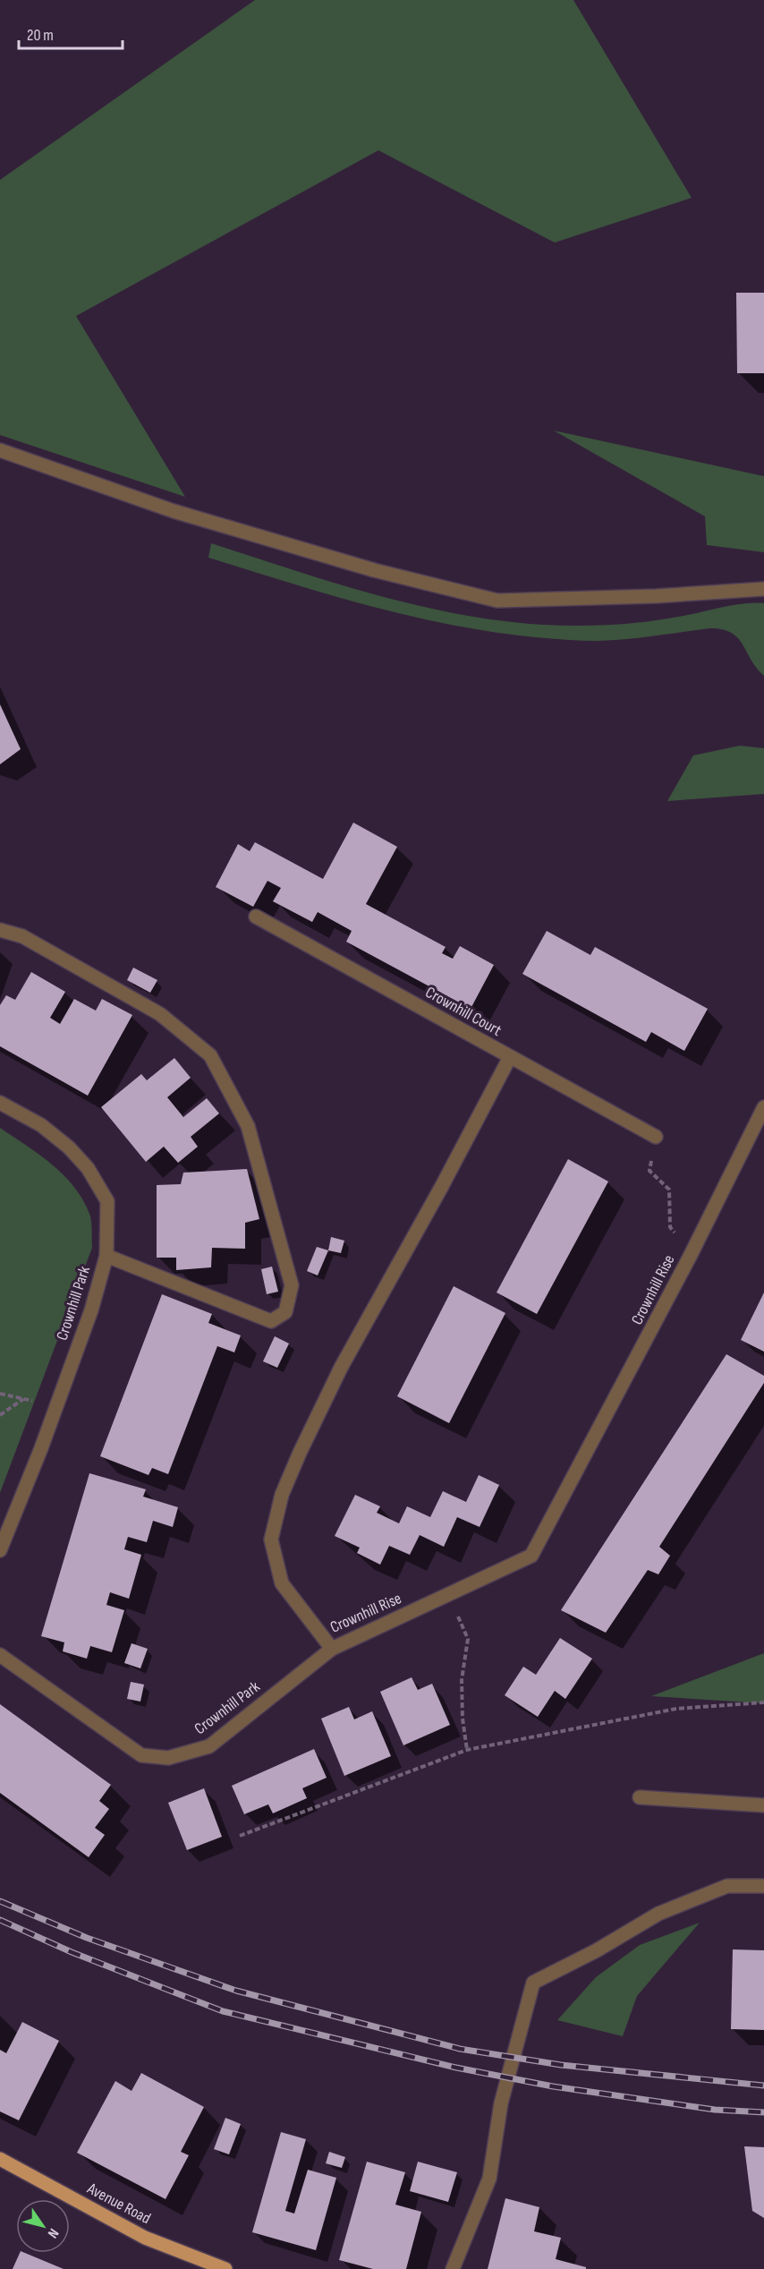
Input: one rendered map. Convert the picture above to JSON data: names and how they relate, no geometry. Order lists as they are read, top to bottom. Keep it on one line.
{"streets":{"main road":["Avenue Road"],"street":["Crownhill Court","Crownhill Rise","Crownhill Park"]},"crossings":[["Crownhill Court","Crownhill Rise"],["Crownhill Rise","Crownhill Park"]],"scale_bar":"20 m","north":"bottom right"}
